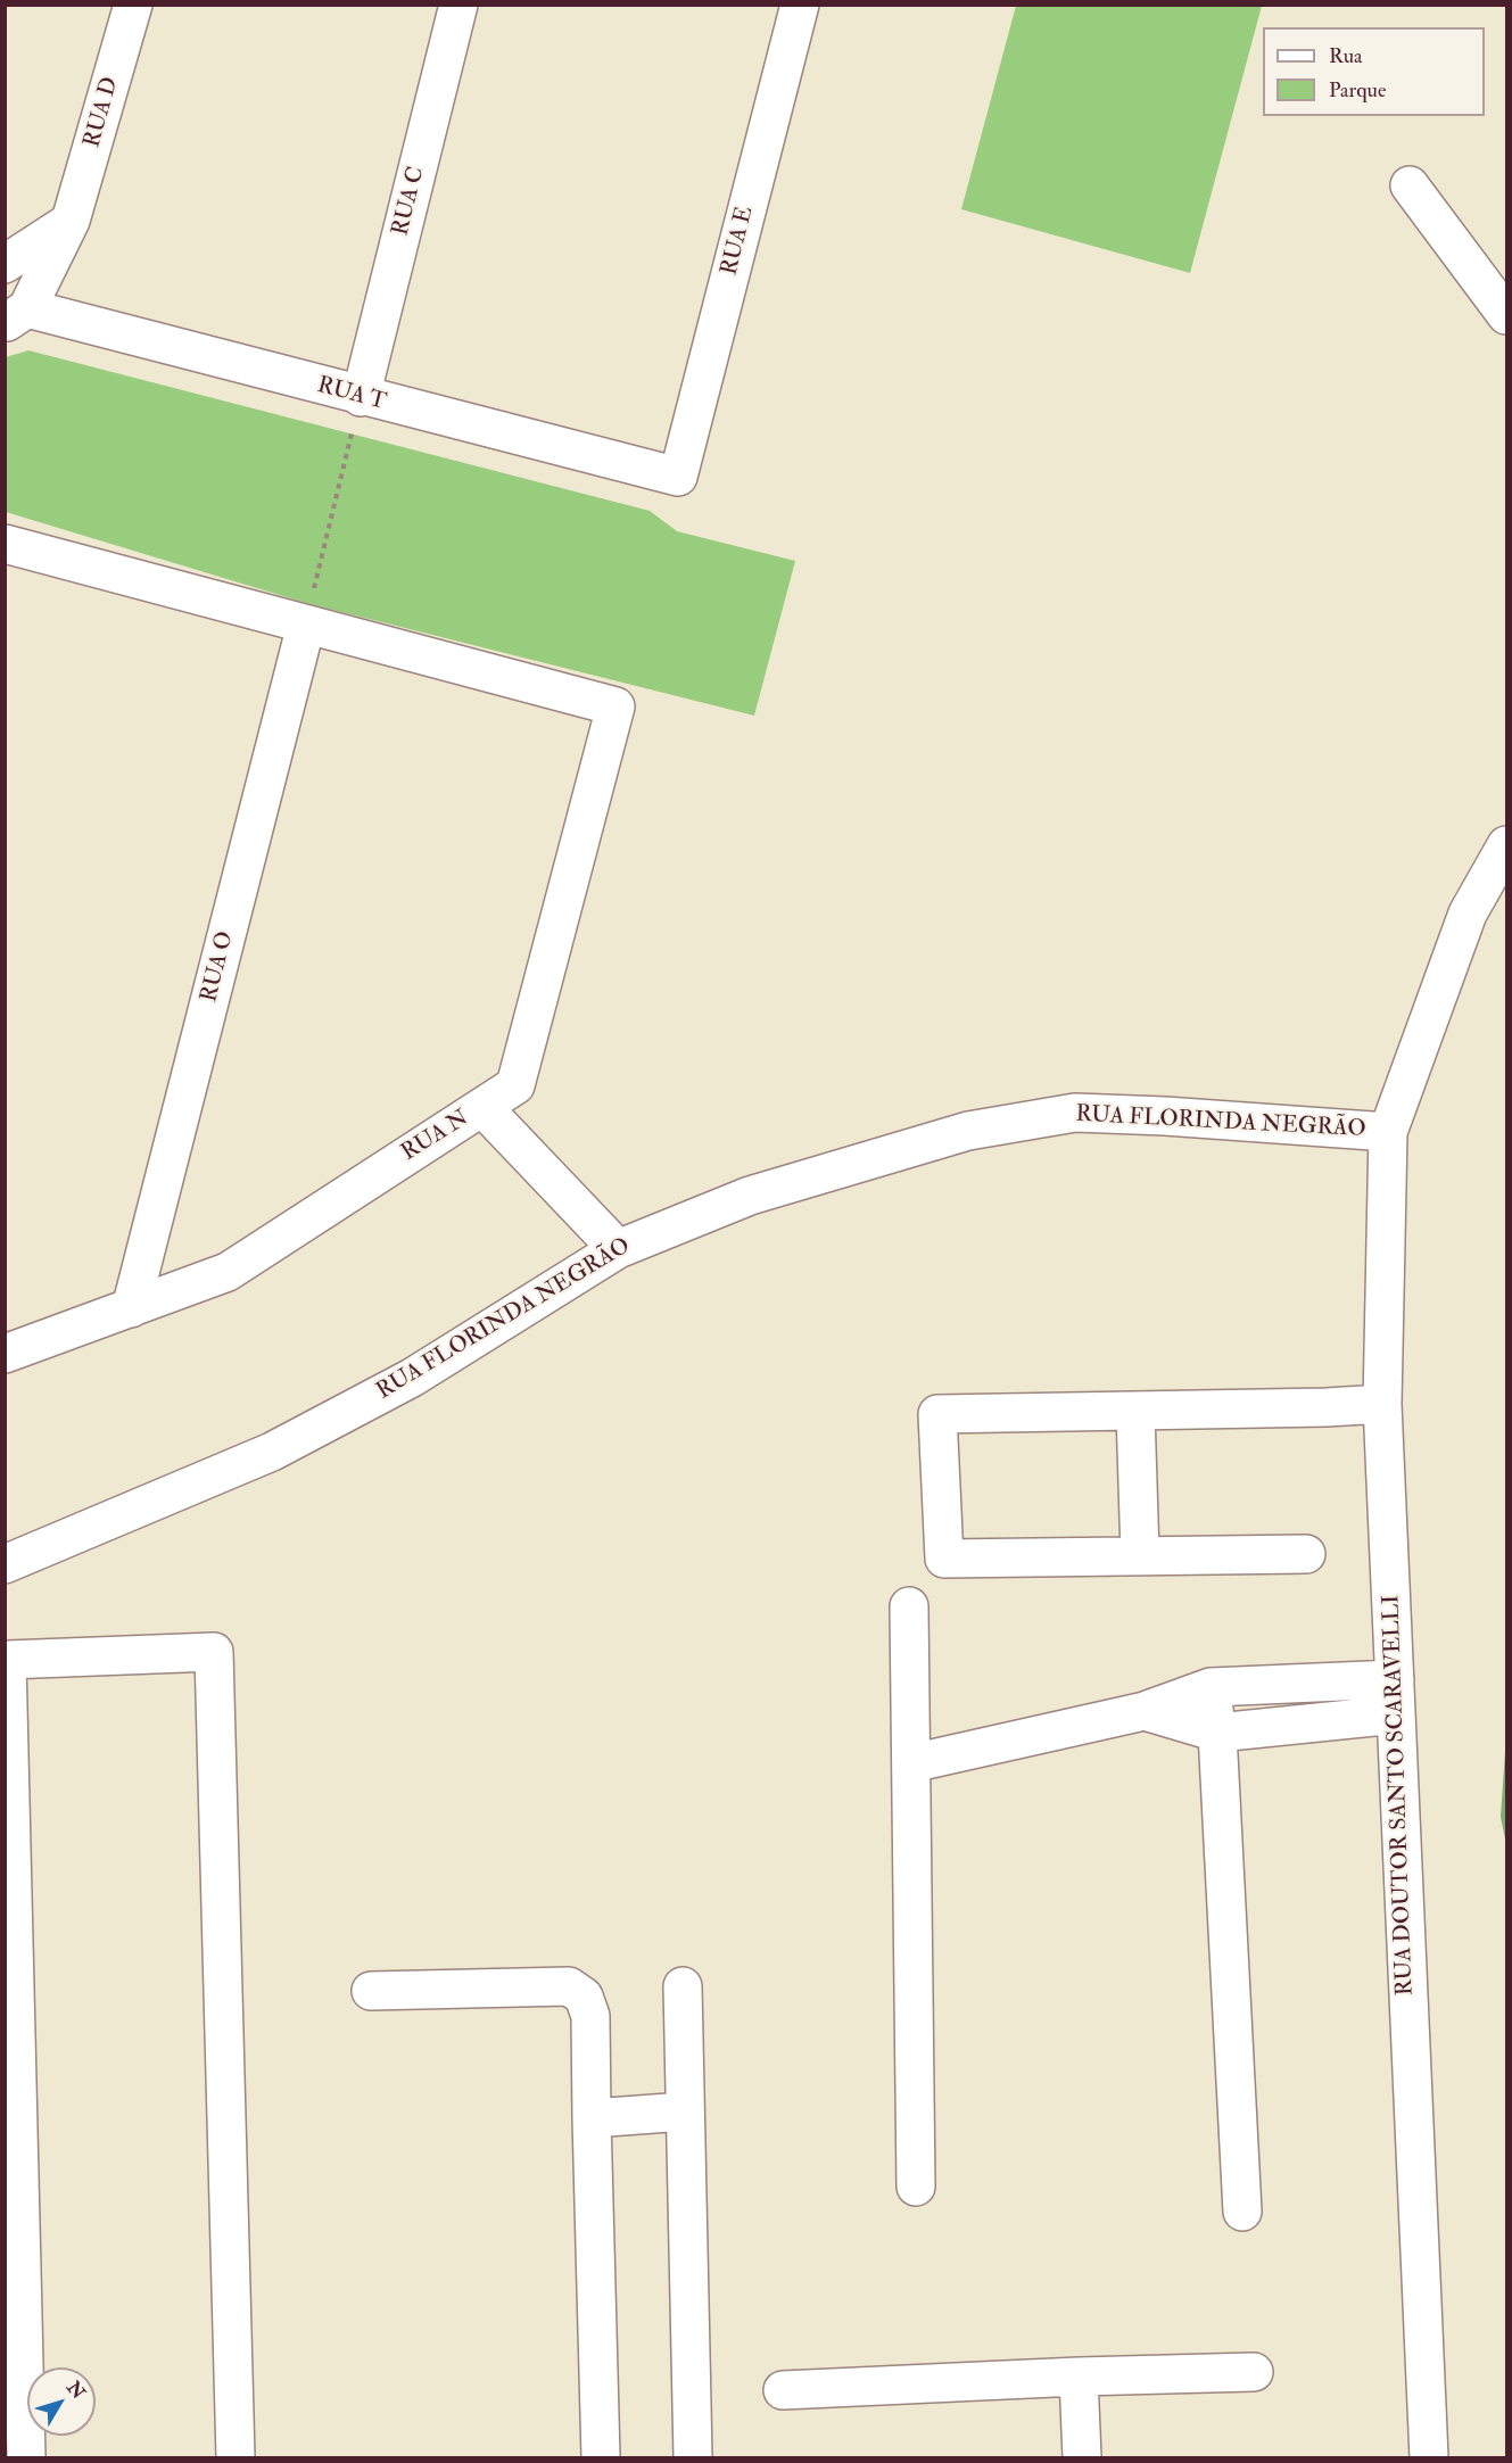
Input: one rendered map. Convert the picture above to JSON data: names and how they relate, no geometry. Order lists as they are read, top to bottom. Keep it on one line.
{"streets":{"street":["RUA D","RUA C","RUA E","RUA T","RUA O","RUA FLORINDA NEGRÃO","RUA N","RUA DOUTOR SANTO SCARAVELLI"]},"crossings":[["RUA D","RUA T"],["RUA C","RUA T"],["RUA E","RUA T"],["RUA O","RUA N"],["RUA FLORINDA NEGRÃO","RUA DOUTOR SANTO SCARAVELLI"]],"legend":["Rua","Parque"],"north":"top right"}
